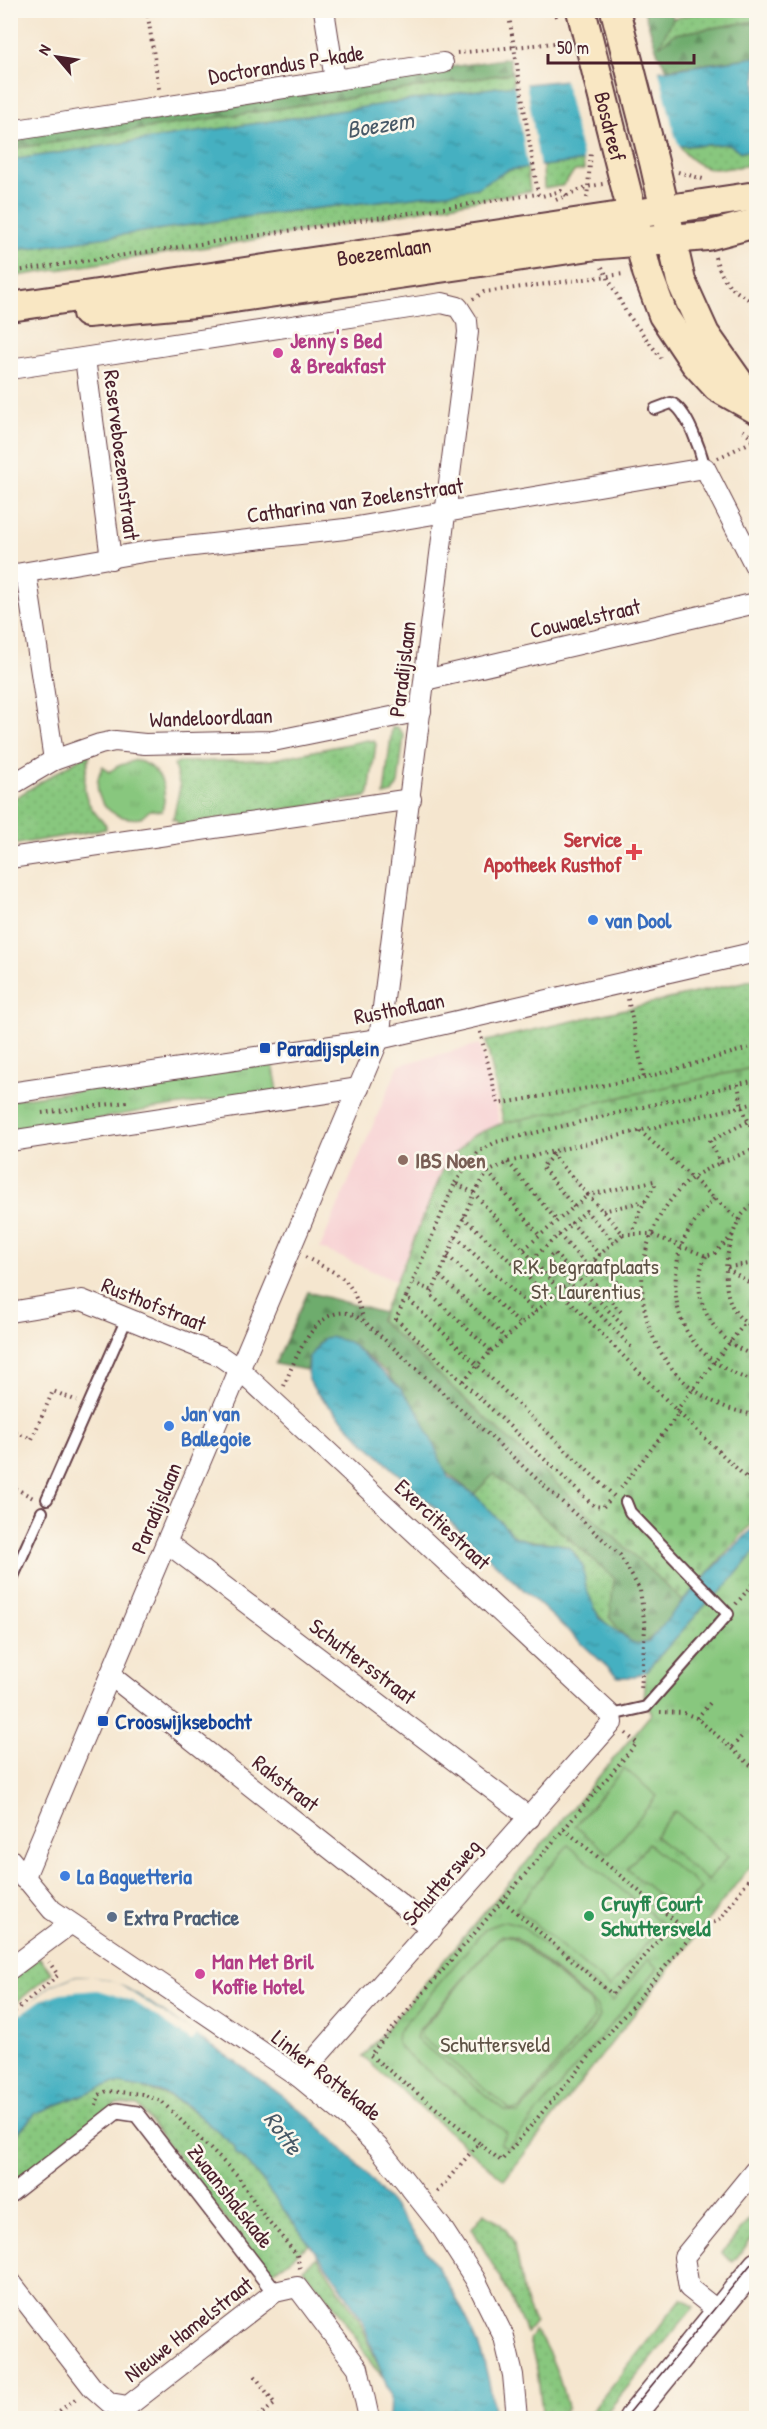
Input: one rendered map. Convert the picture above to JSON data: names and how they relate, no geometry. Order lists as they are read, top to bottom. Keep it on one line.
{"streets":{"main road":["Bosdreef","Boezemlaan"],"street":["Doctorandus P-kade","Reserveboezemstraat","Catharina van Zoelenstraat","Couwaelstraat","Paradijslaan","Wandeloordlaan","Rusthoflaan","Rusthofstraat","Exercitiestraat","Schuttersstraat","Rakstraat","Schuttersweg","Linker Rottekade","Zwaanshalskade","Nieuwe Hamelstraat"]},"crossings":[["Bosdreef","Boezemlaan"],["Reserveboezemstraat","Catharina van Zoelenstraat"],["Catharina van Zoelenstraat","Paradijslaan"],["Couwaelstraat","Paradijslaan"],["Paradijslaan","Wandeloordlaan"],["Paradijslaan","Rusthoflaan"],["Paradijslaan","Rusthofstraat"],["Paradijslaan","Exercitiestraat"],["Paradijslaan","Schuttersstraat"],["Paradijslaan","Rakstraat"],["Paradijslaan","Linker Rottekade"],["Rusthofstraat","Exercitiestraat"],["Exercitiestraat","Schuttersweg"],["Schuttersstraat","Schuttersweg"],["Rakstraat","Schuttersweg"],["Schuttersweg","Linker Rottekade"],["Zwaanshalskade","Nieuwe Hamelstraat"]],"water":["Boezem","Rotte"],"parks":["R.K. begraafplaats St. Laurentius","Schuttersveld"],"places":{"other":["Jenny's Bed & Breakfast","van Dool","IBS Noen","Jan van Ballegoie","La Baguetteria","Cruyff Court Schuttersveld","Extra Practice","Man Met Bril Koffie Hotel"],"health":["Service Apotheek Rusthof"],"transit":["Paradijsplein","Crooswijksebocht"]},"scale_bar":"50 m","north":"top left"}
